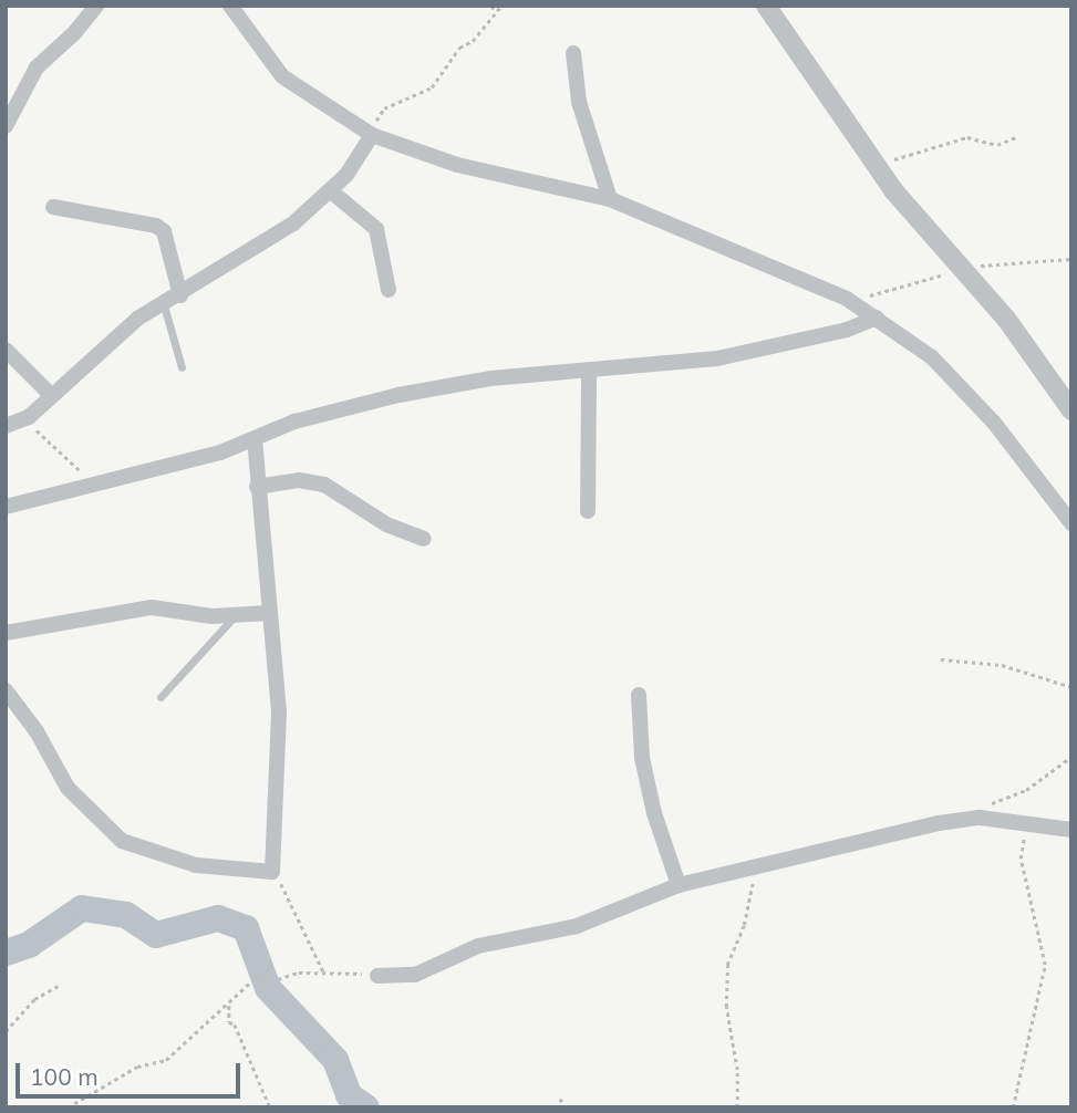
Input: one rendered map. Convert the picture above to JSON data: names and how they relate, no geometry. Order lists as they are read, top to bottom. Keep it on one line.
{"scale_bar":"100 m"}
